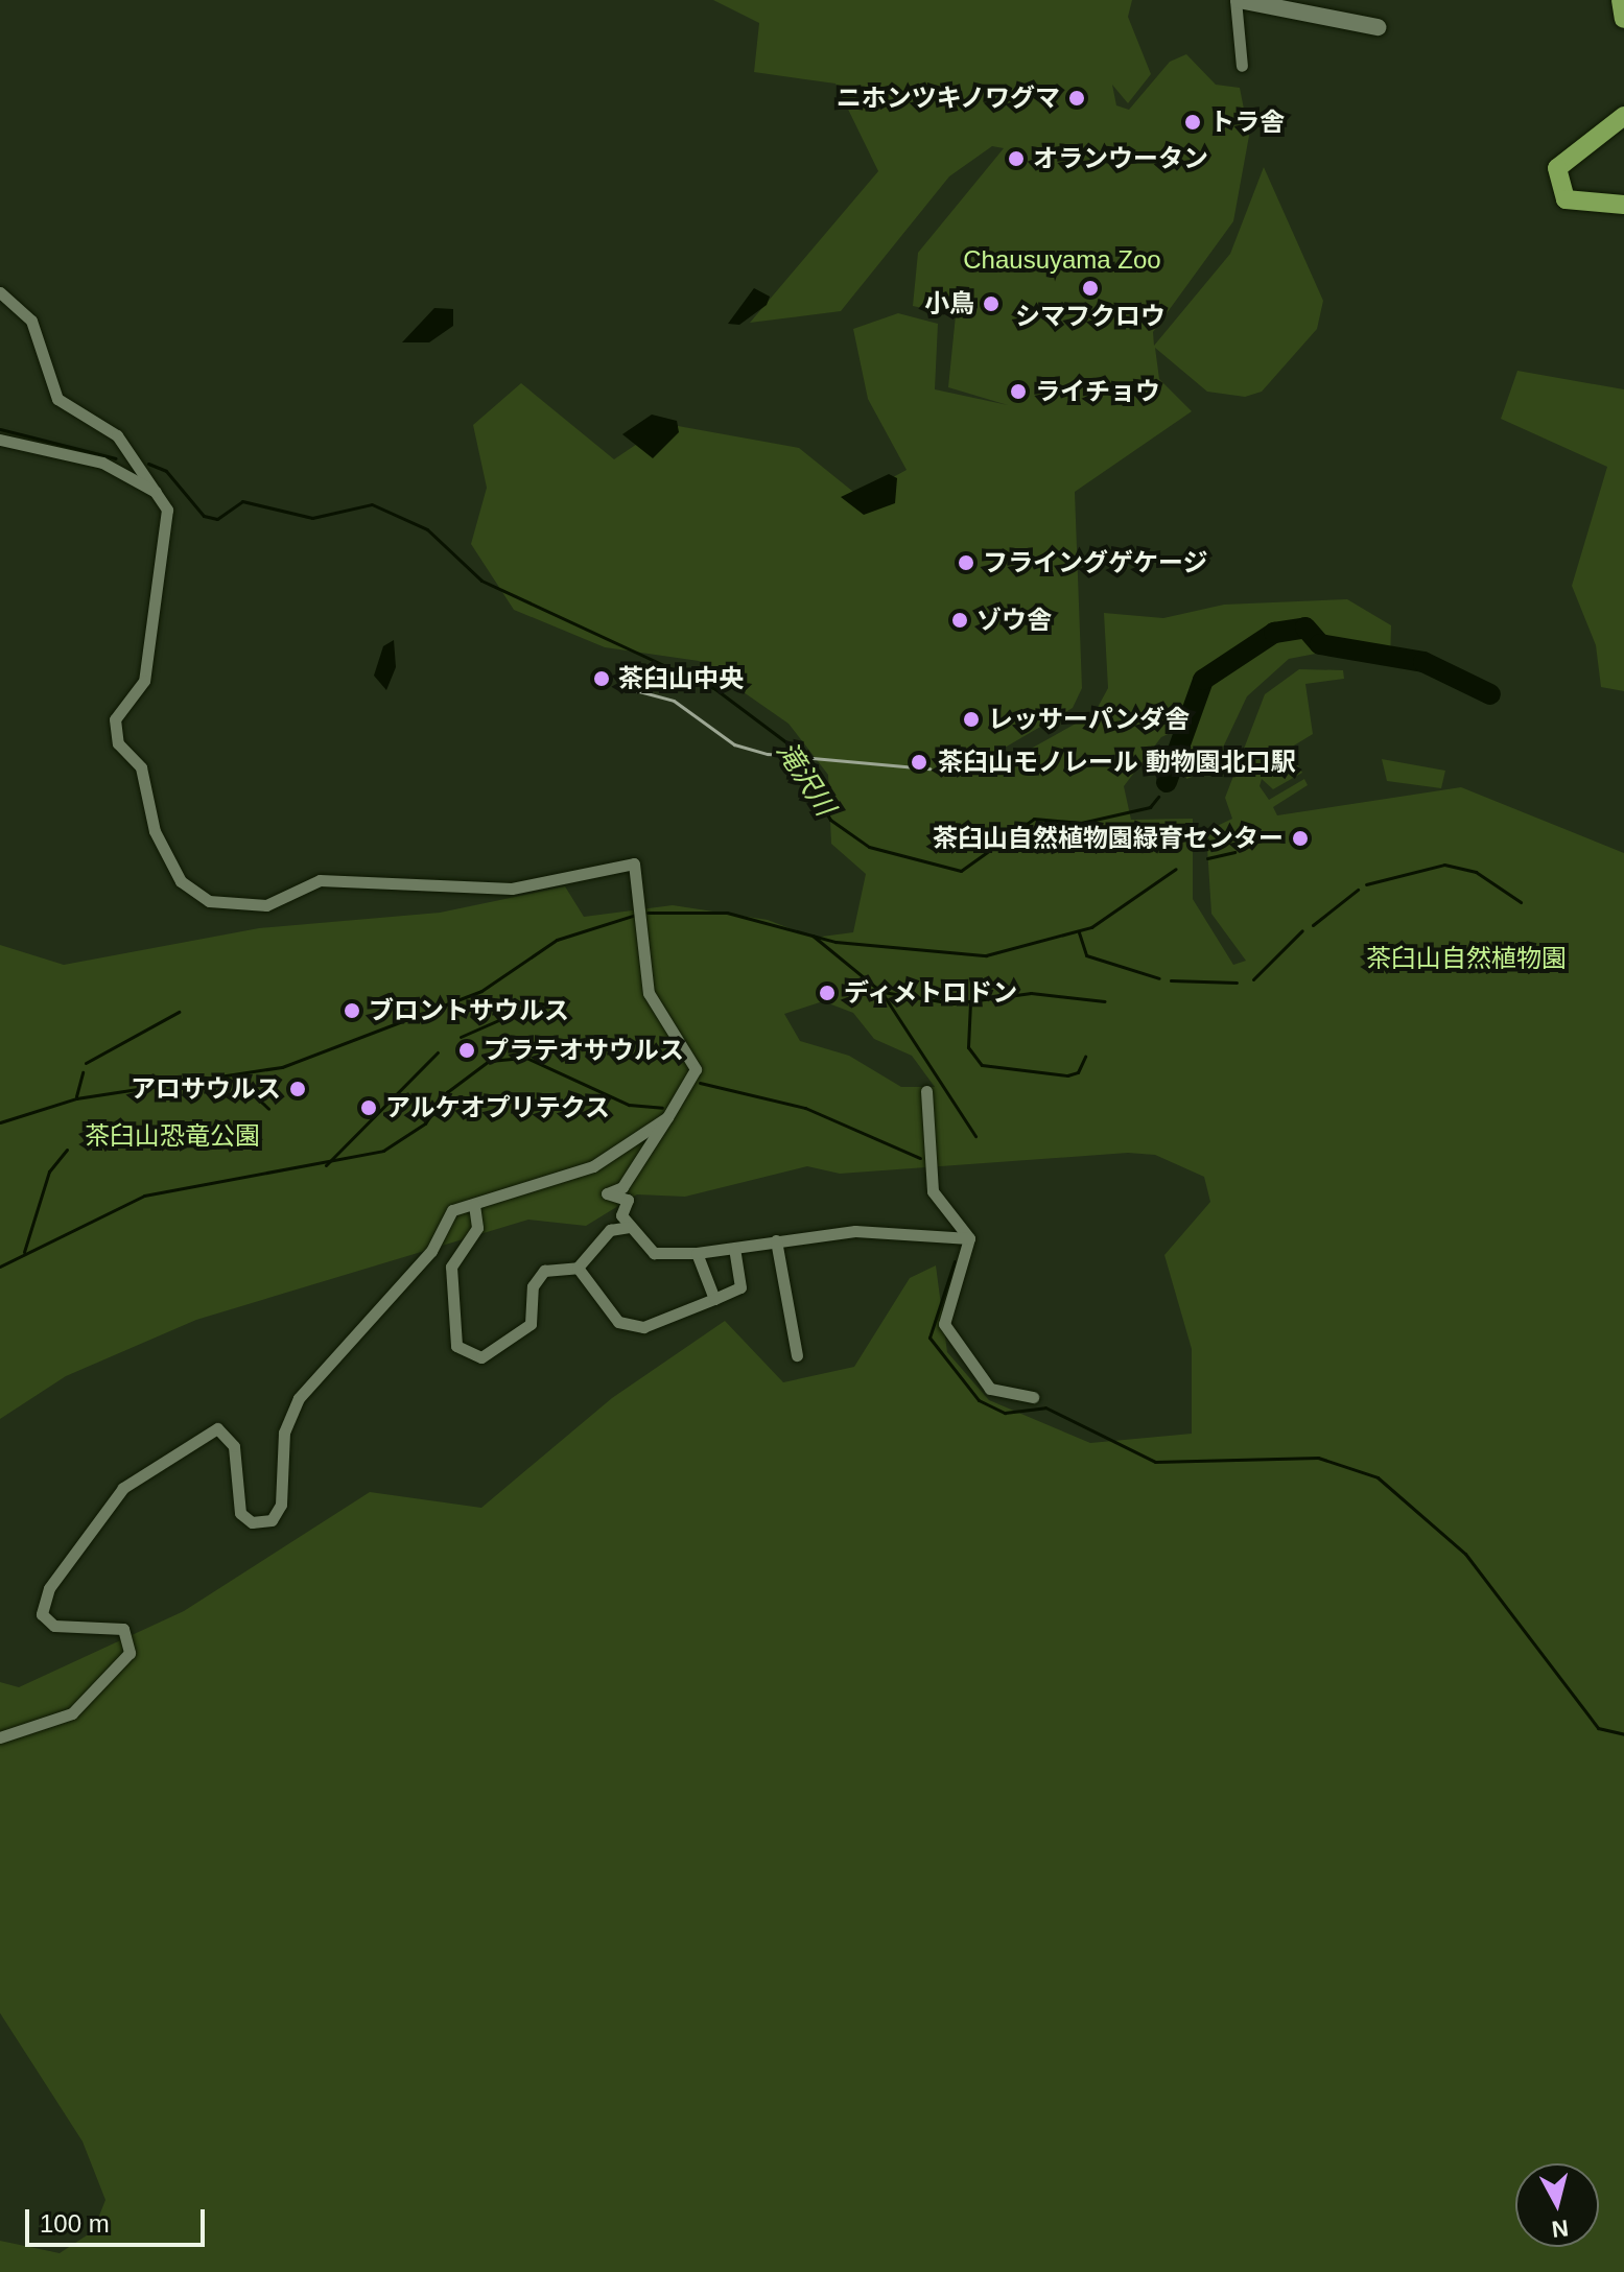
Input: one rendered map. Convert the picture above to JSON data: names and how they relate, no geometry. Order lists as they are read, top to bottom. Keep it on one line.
{"water":["滝沢川"],"parks":["Chausuyama Zoo","茶臼山自然植物園","茶臼山恐竜公園"],"places":["ニホンツキノワグマ","トラ舎","オランウータン","シマフクロウ","小鳥","ライチョウ","フライングゲケージ","ゾウ舎","茶臼山中央","レッサーパンダ舎","茶臼山モノレール 動物園北口駅","茶臼山自然植物園緑育センター","ディメトロドン","ブロントサウルス","プラテオサウルス","アロサウルス","アルケオプリテクス"],"scale_bar":"100 m","north":"bottom"}
